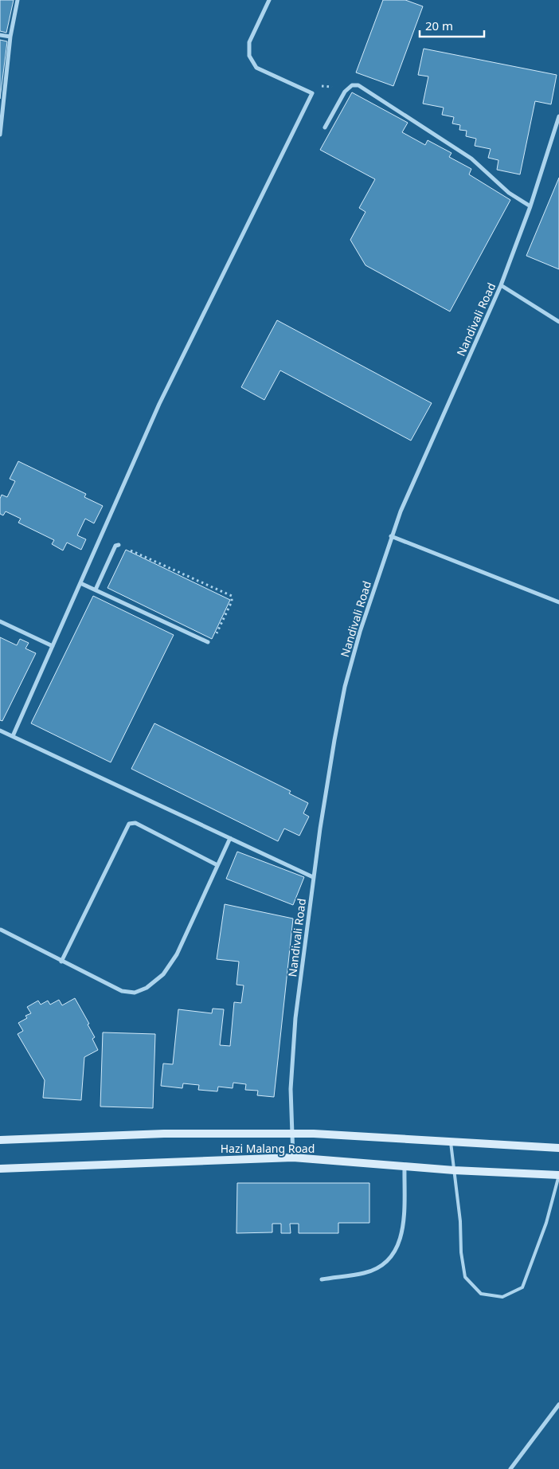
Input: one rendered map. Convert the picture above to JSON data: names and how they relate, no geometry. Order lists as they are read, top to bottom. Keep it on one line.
{"streets":{"main road":["Hazi Malang Road"],"street":["Nandivali Road"]},"crossings":[["Nandivali Road","Hazi Malang Road"]],"scale_bar":"20 m"}
